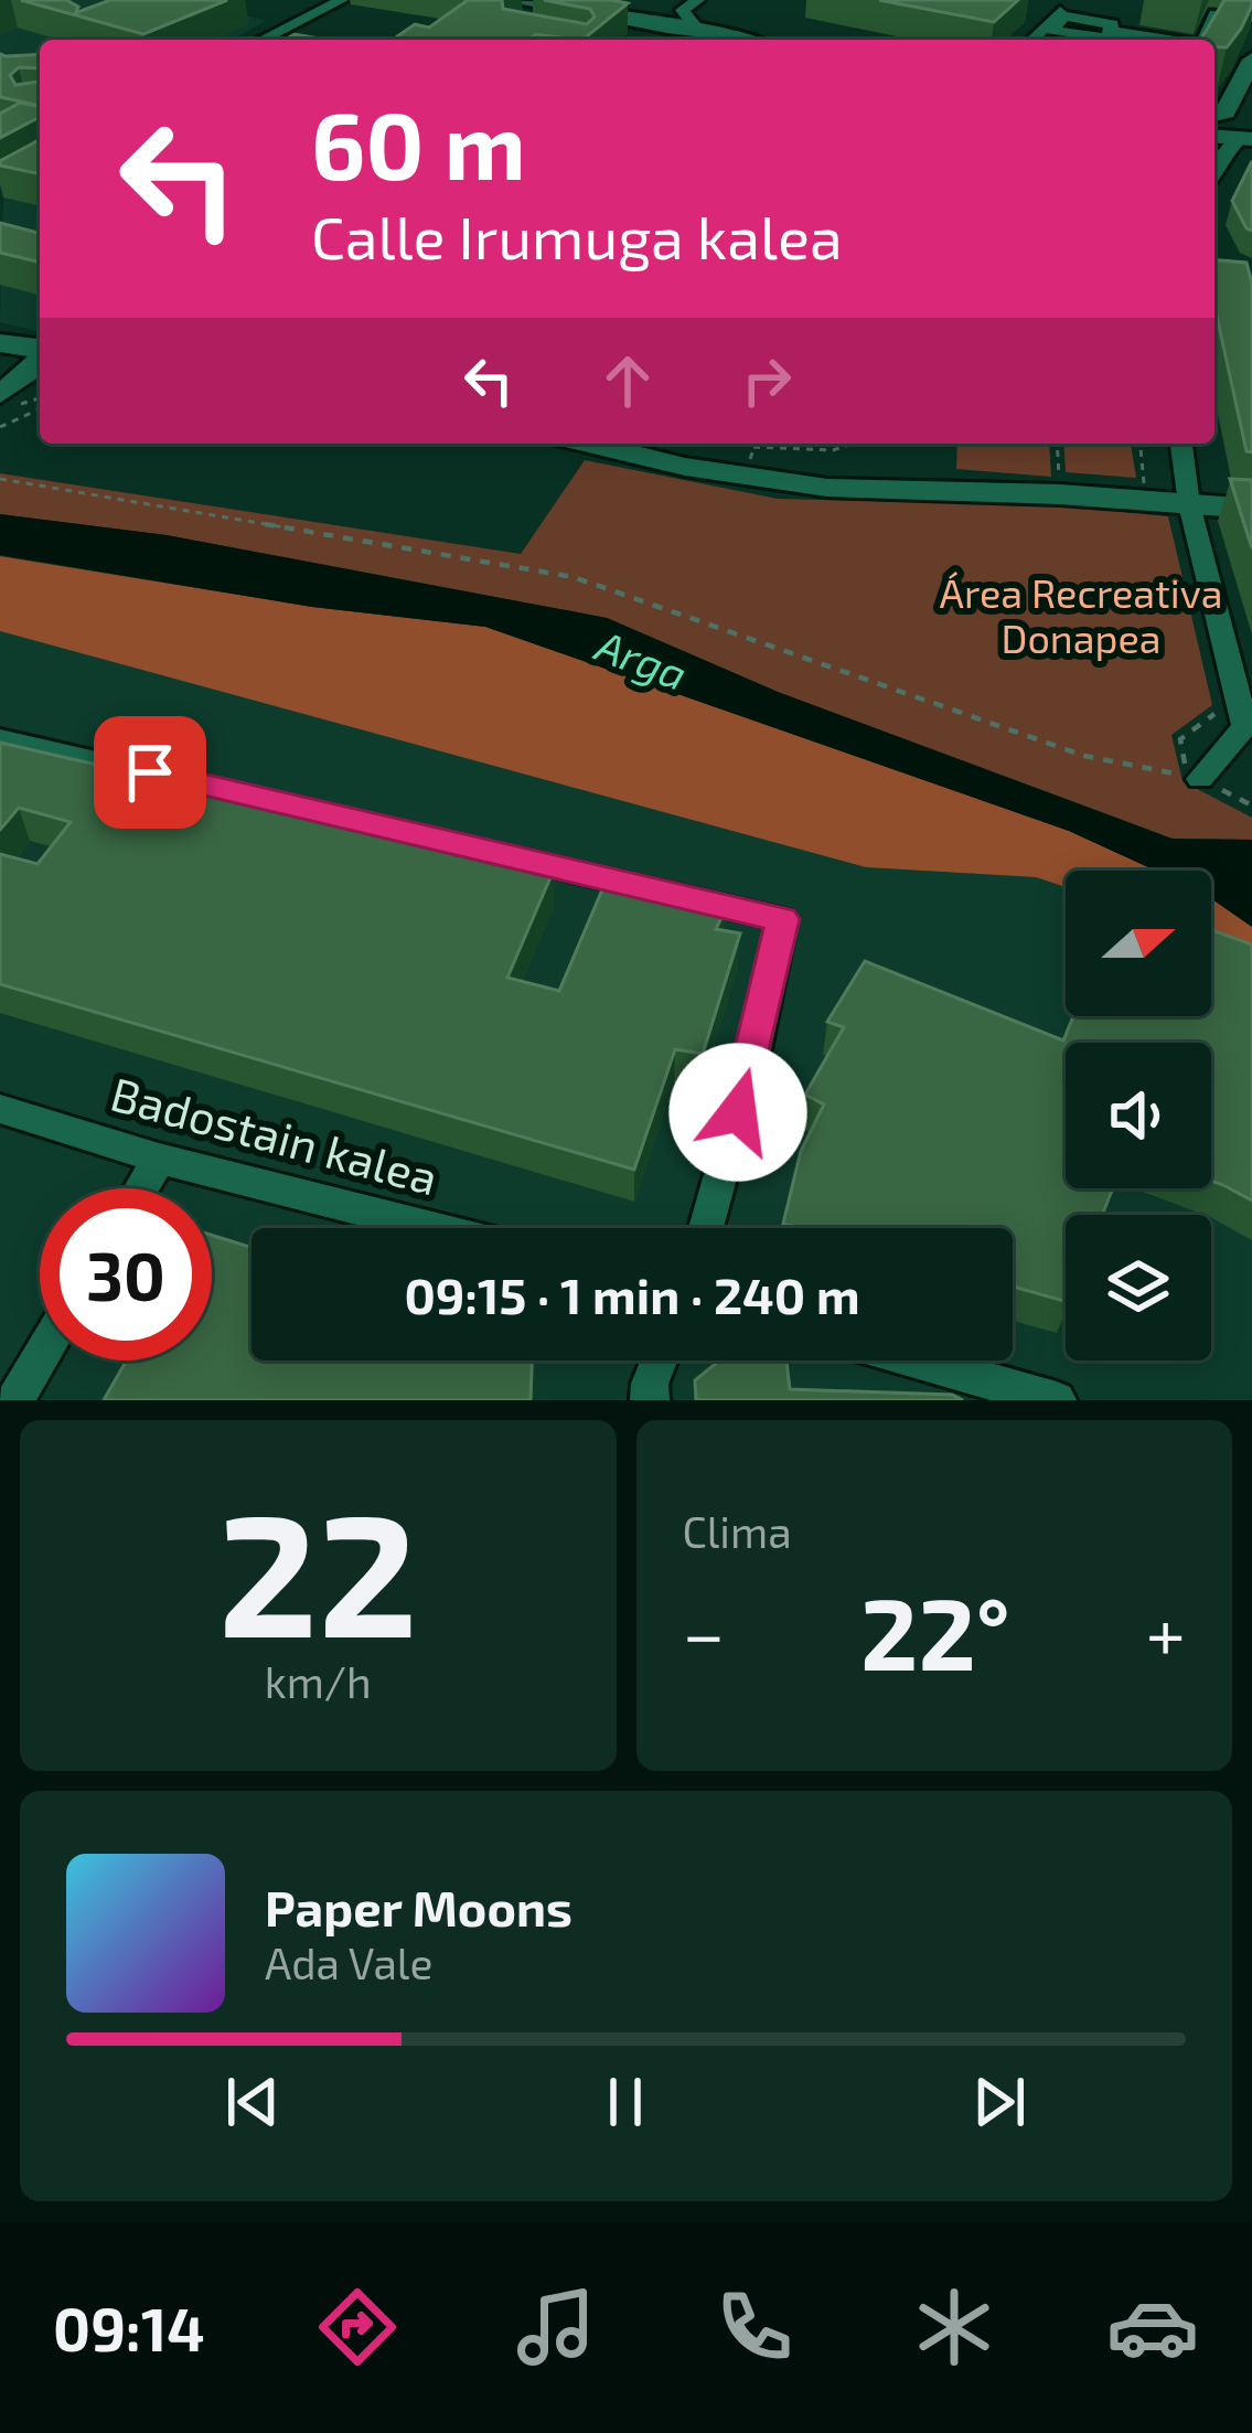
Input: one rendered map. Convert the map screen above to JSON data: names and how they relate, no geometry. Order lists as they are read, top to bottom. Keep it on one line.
{"streets":{"street":["Badostain kalea"]},"water":["Arga"],"parks":["Área Recreativa Donapea"],"north":"right","page":{"turn":["60 m","Calle Irumuga kalea"],"limit":"30","trip":"09:15 · 1 min · 240 m","tile":[["22","km/h"],"Clima"],"heat":["−","22°","+"],"song":["Paper Moons","Ada Vale"],"tabs":"09:14"}}
